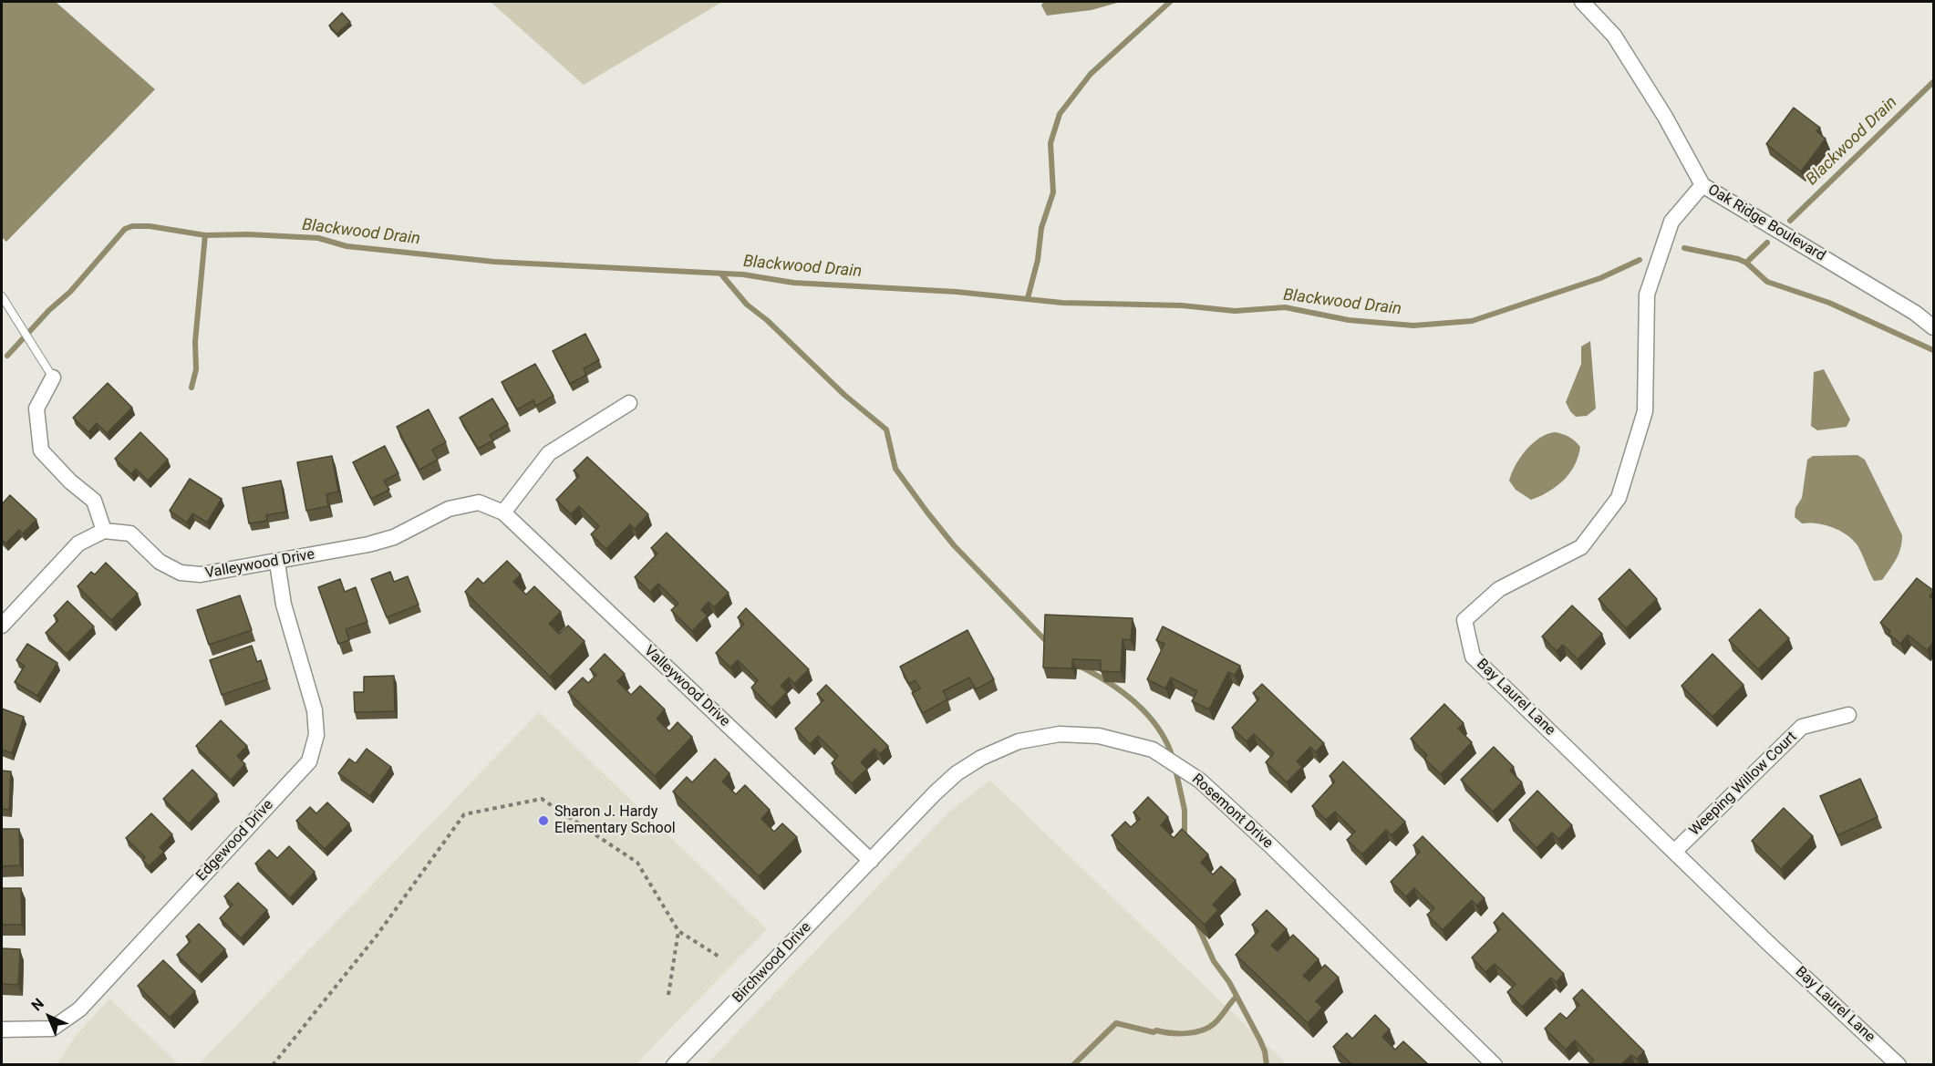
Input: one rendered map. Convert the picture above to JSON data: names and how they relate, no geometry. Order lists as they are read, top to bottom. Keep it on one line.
{"streets":{"street":["Oak Ridge Boulevard","Valleywood Drive","Bay Laurel Lane","Weeping Willow Court","Rosemont Drive","Edgewood Drive","Birchwood Drive"]},"crossings":[["Oak Ridge Boulevard","Bay Laurel Lane"],["Valleywood Drive","Rosemont Drive"],["Valleywood Drive","Edgewood Drive"],["Valleywood Drive","Birchwood Drive"],["Bay Laurel Lane","Weeping Willow Court"],["Rosemont Drive","Birchwood Drive"]],"water":["Blackwood Drain"],"places":["Sharon J. Hardy Elementary School"],"north":"top left"}
